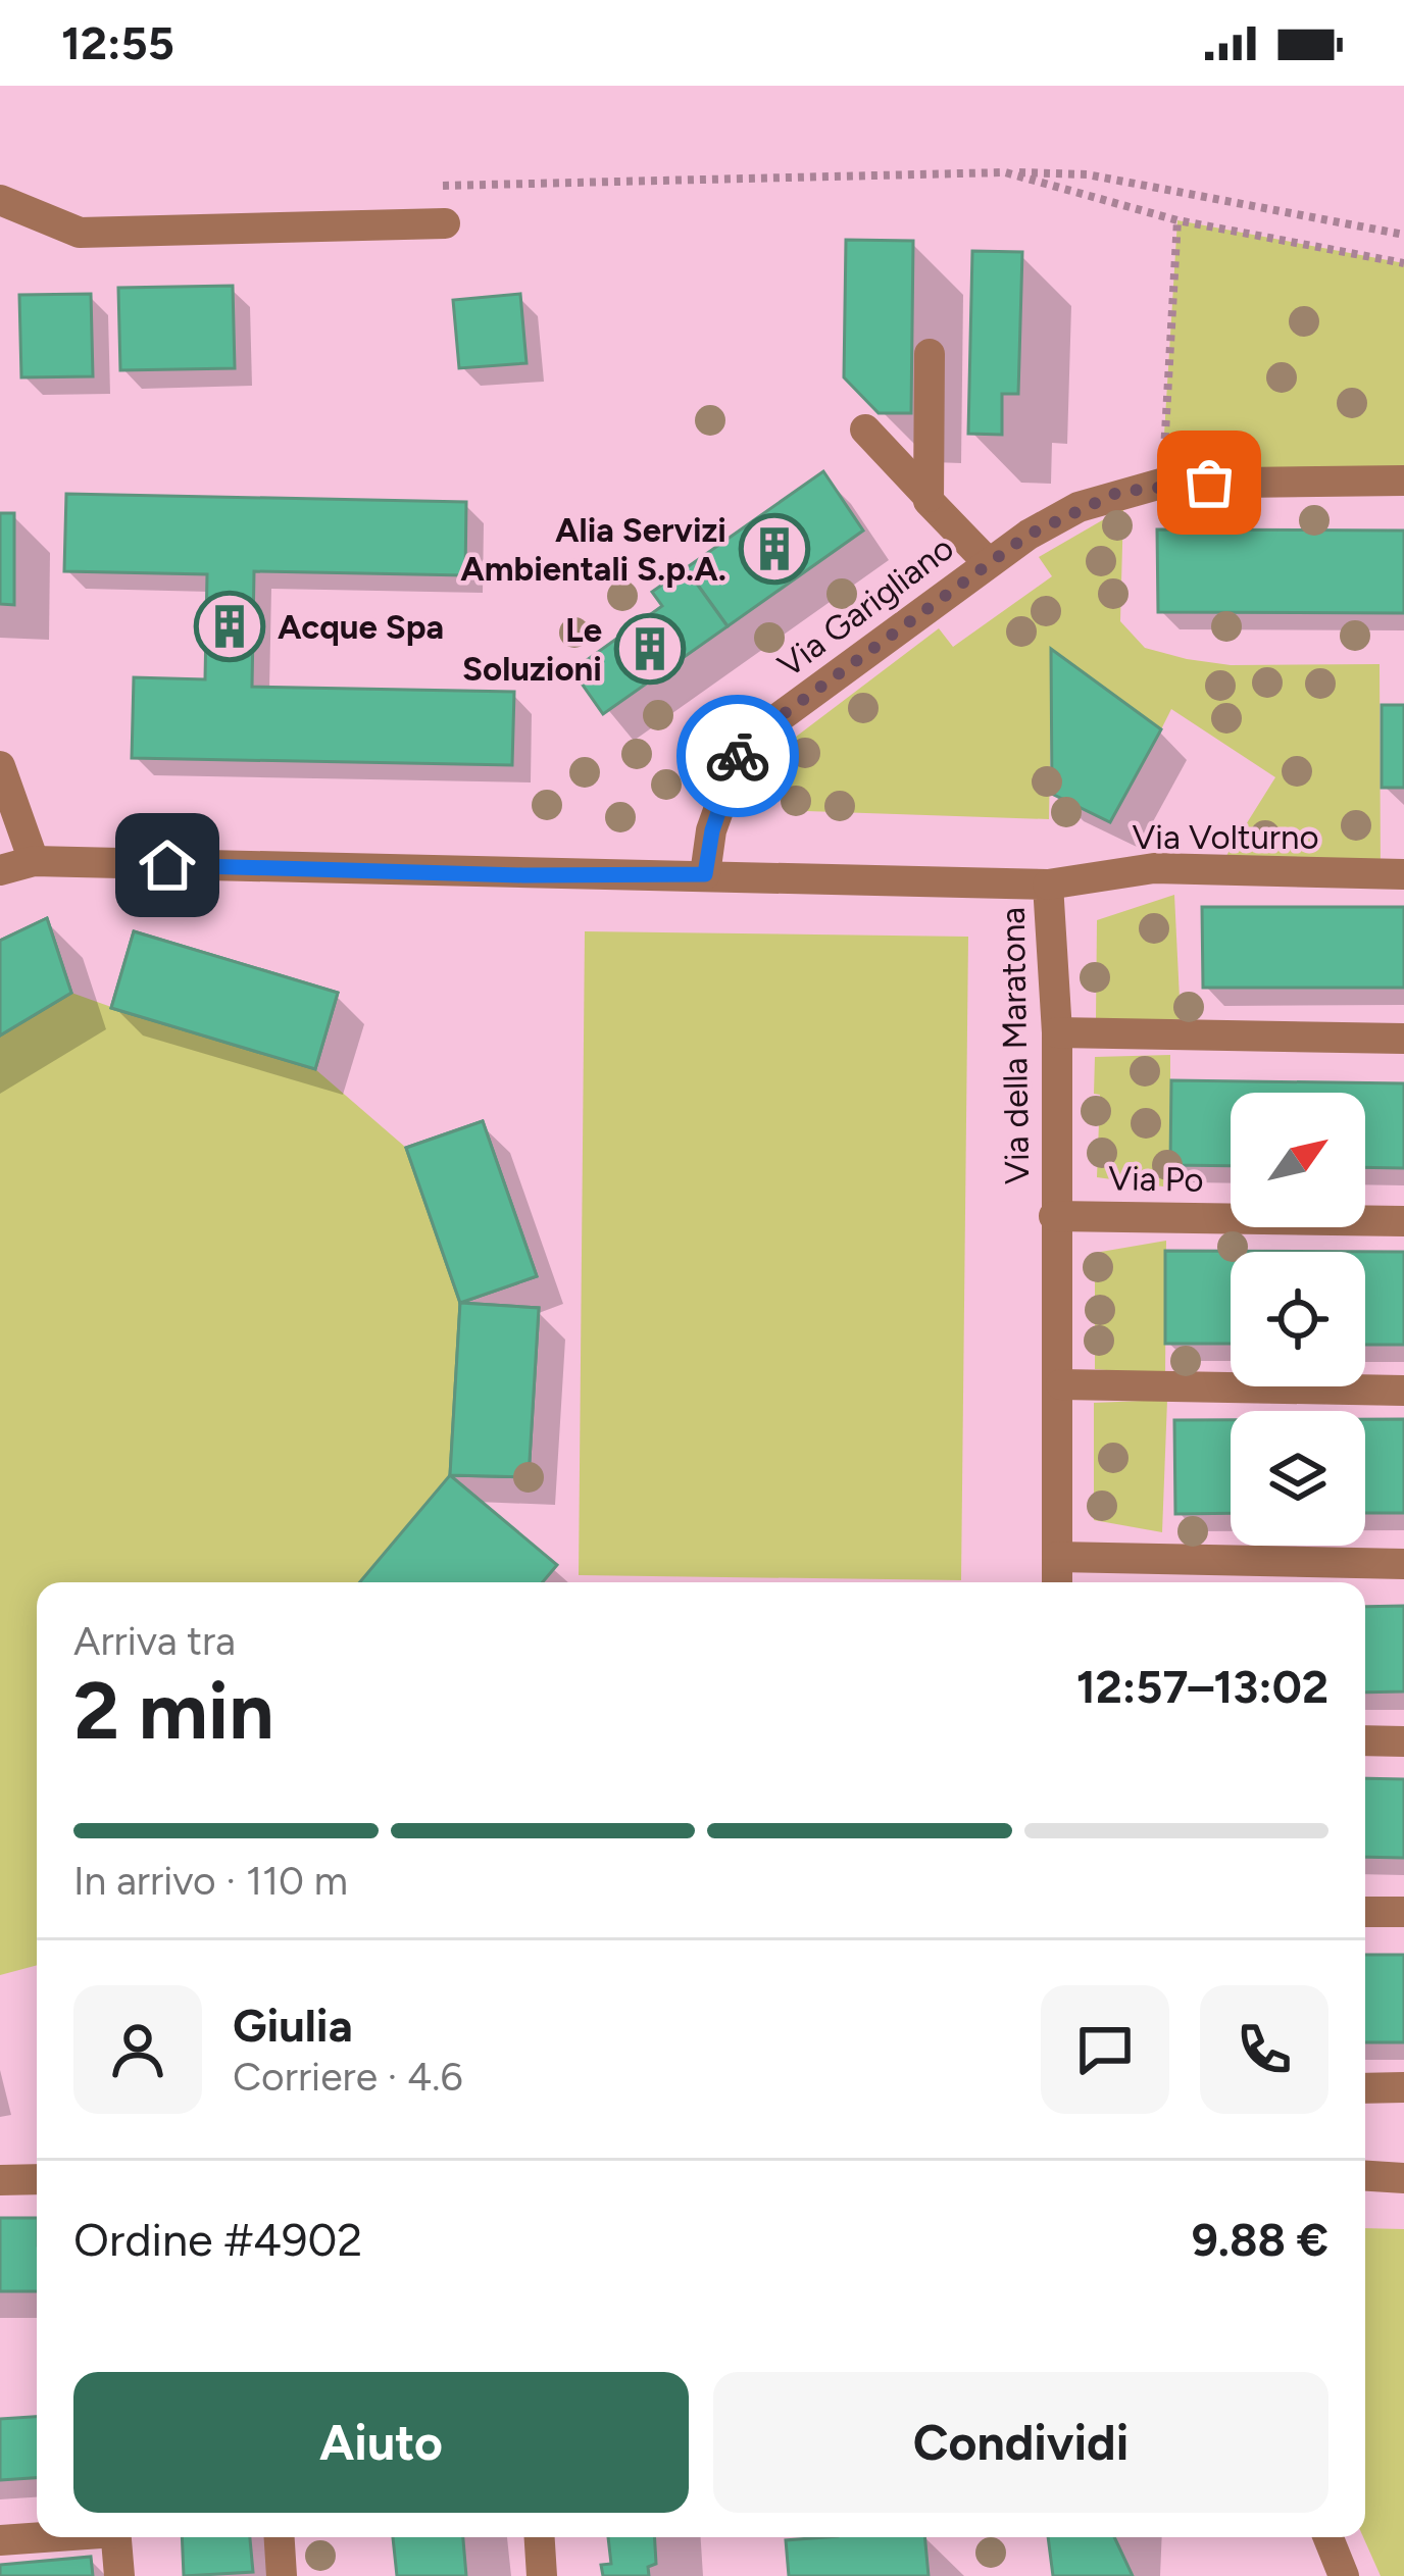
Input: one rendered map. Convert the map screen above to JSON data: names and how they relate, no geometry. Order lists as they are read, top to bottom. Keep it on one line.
{"streets":{"street":["Via Garigliano","Via Volturno","Via della Maratona","Via Po"]},"crossings":[["Via Garigliano","Via della Maratona"],["Via Volturno","Via della Maratona"],["Via della Maratona","Via Po"]],"places":{"building":["Alia Servizi Ambientali S.p.A.","Acque Spa","Le Soluzioni"]},"north":"top right","page":{"status":"12:55","heading":["2 min","Arriva tra","12:57–13:02"],"panel":["Giulia","Corriere · 4.6","Ordine #4902","9.88 €"],"bar":"In arrivo · 110 m","buttons":["Aiuto","Condividi"]}}
